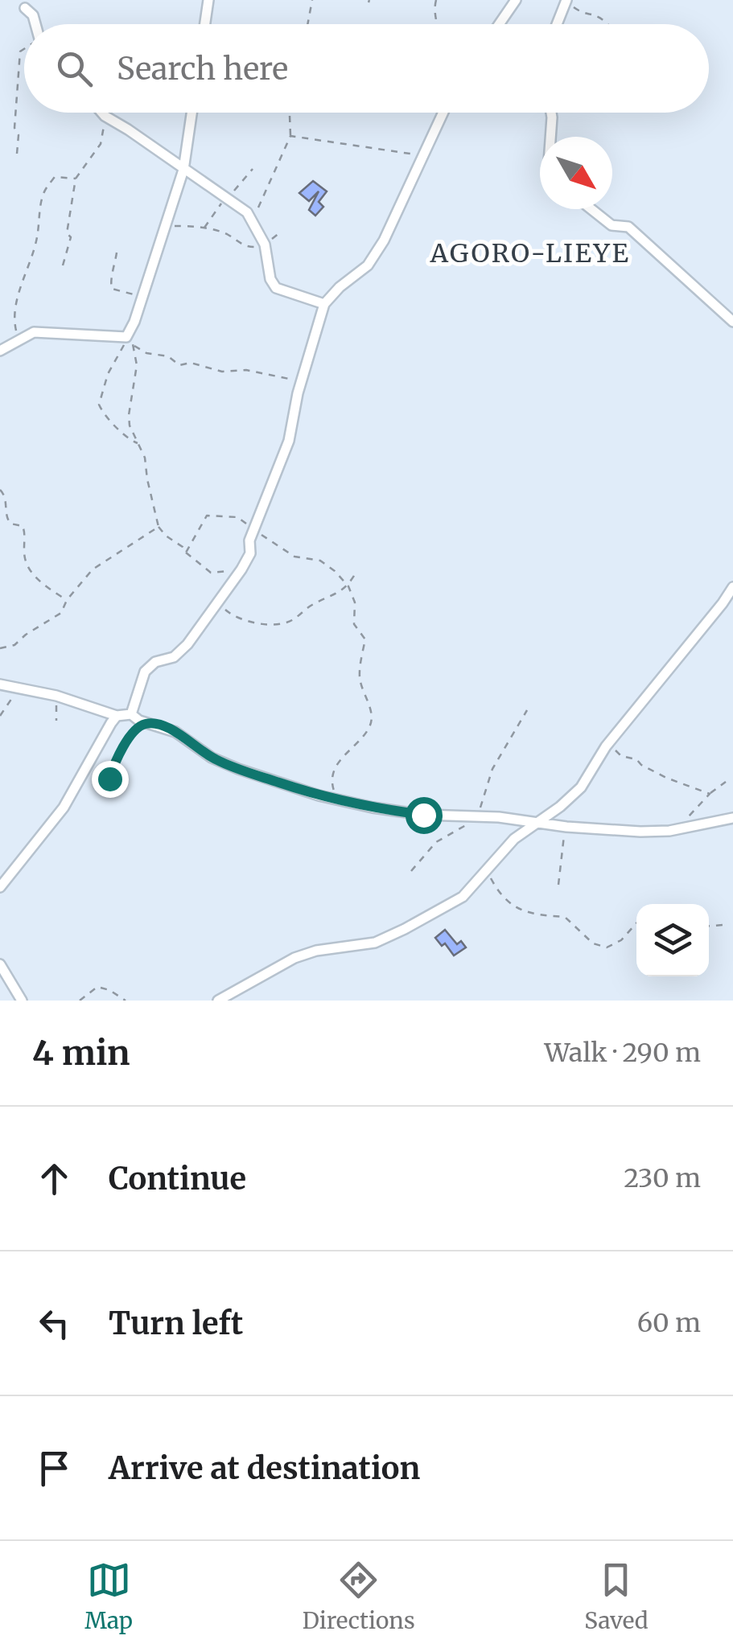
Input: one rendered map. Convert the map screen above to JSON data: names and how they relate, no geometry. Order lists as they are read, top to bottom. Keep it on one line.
{"districts":["AGORO-LIEYE"],"north":"bottom right","page":{"search":"Search here","heading":["4 min","Walk · 290 m"],"list":[["Continue","230 m"],["Turn left","60 m"],"Arrive at destination"],"nav":["Map","Directions","Saved"]}}
